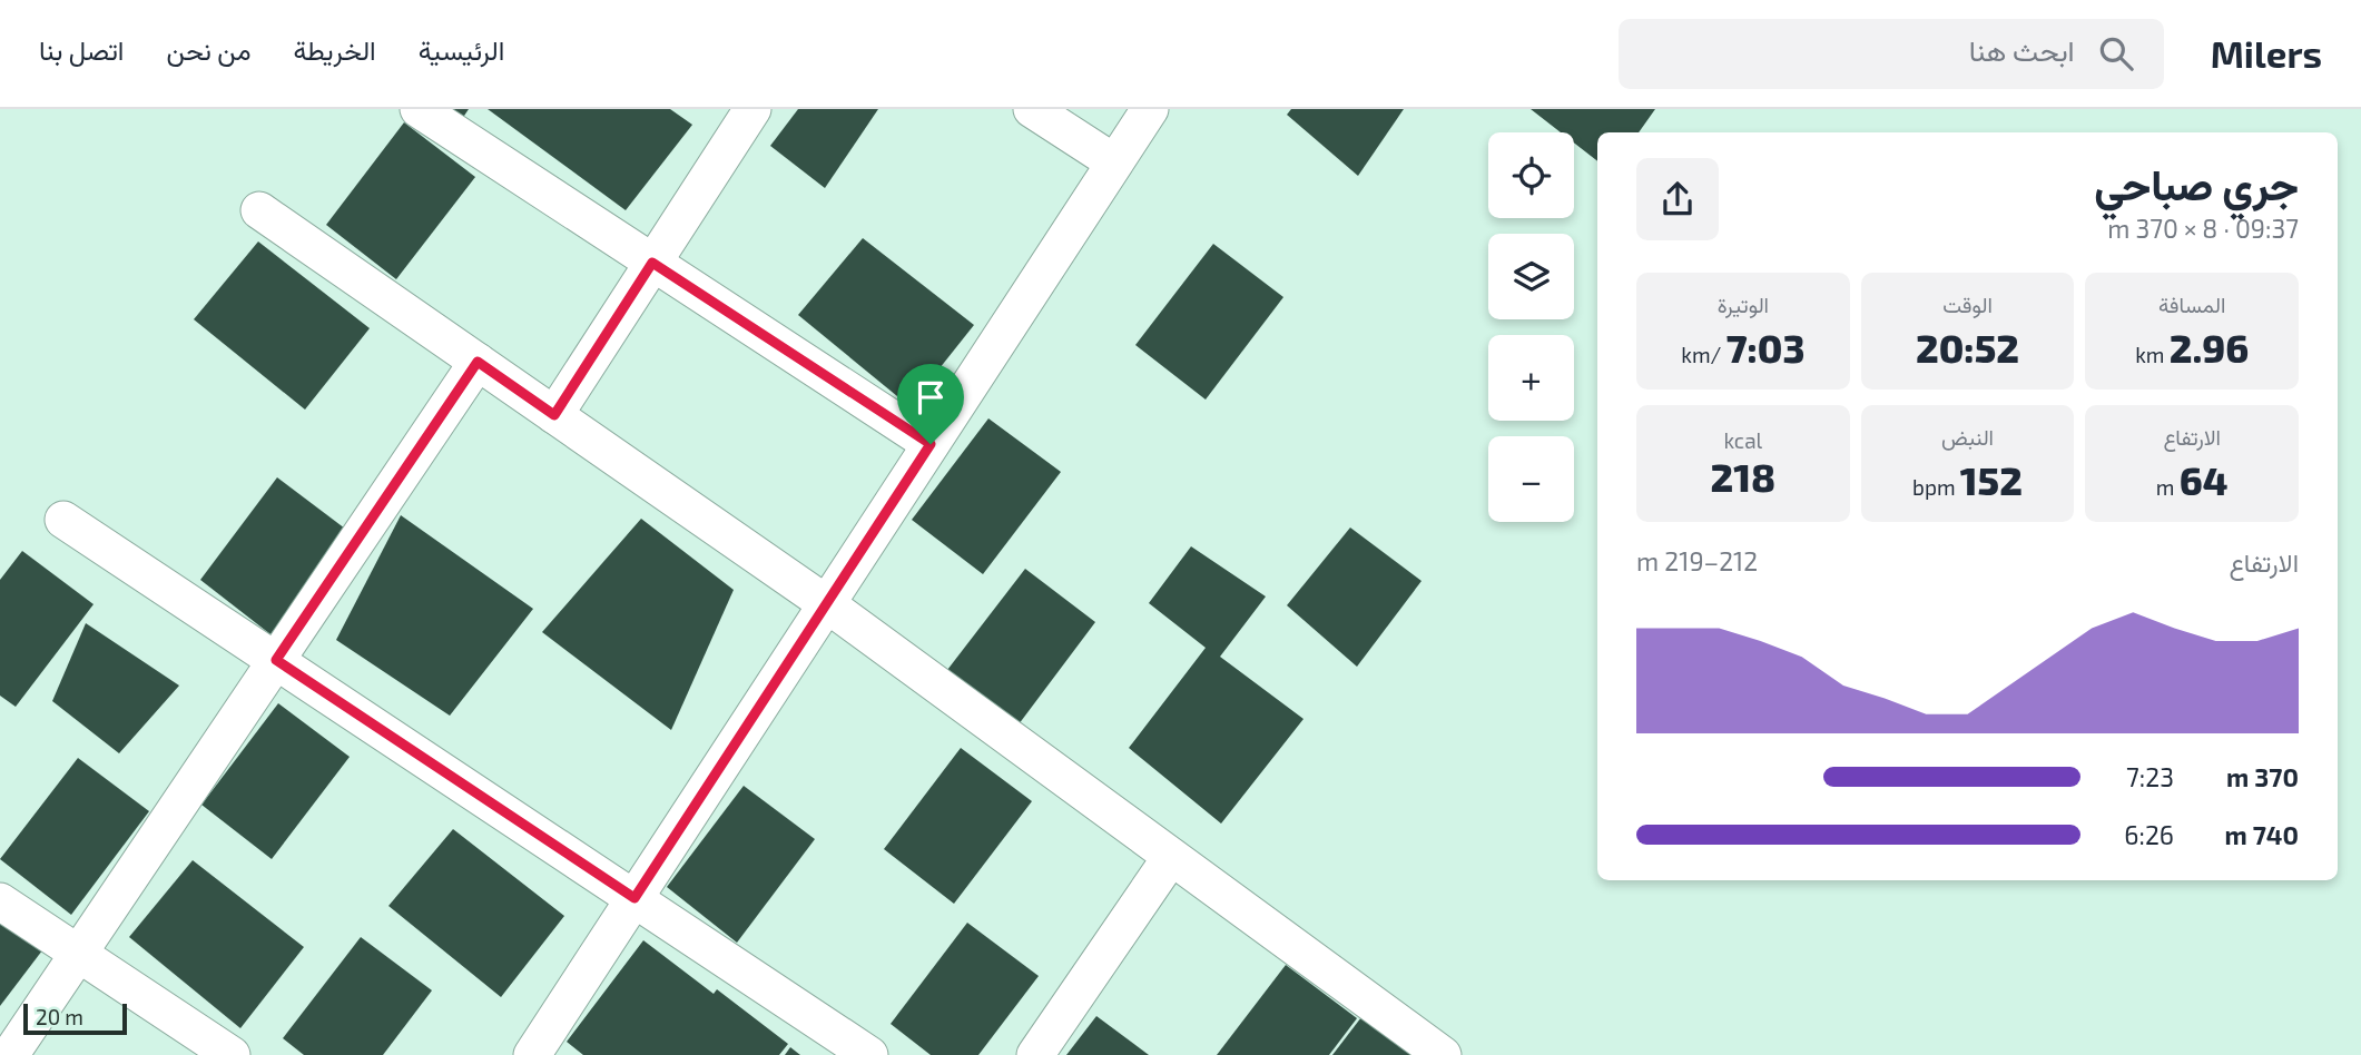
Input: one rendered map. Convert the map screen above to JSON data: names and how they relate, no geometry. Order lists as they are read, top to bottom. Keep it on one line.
{"scale_bar":"20 m","page":{"header":"Milers","search":"ابحث هنا","nav":["الرئيسية","الخريطة","من نحن","اتصل بنا"],"map_buttons":["+","−"],"heading":["جري صباحي","09:37 · 8 × 370 m"],"stats":[["المسافة","2.96 km"],["الوقت","20:52"],["الوتيرة","7:03 /km"],["الارتفاع","64 m"],["النبض","152 bpm"],["kcal","218"]],"chart":["الارتفاع","212–219 m"],"list":[{"name":"370 m","note":"7:23"},{"name":"740 m","note":"6:26"}],"scale":"20 m"}}
